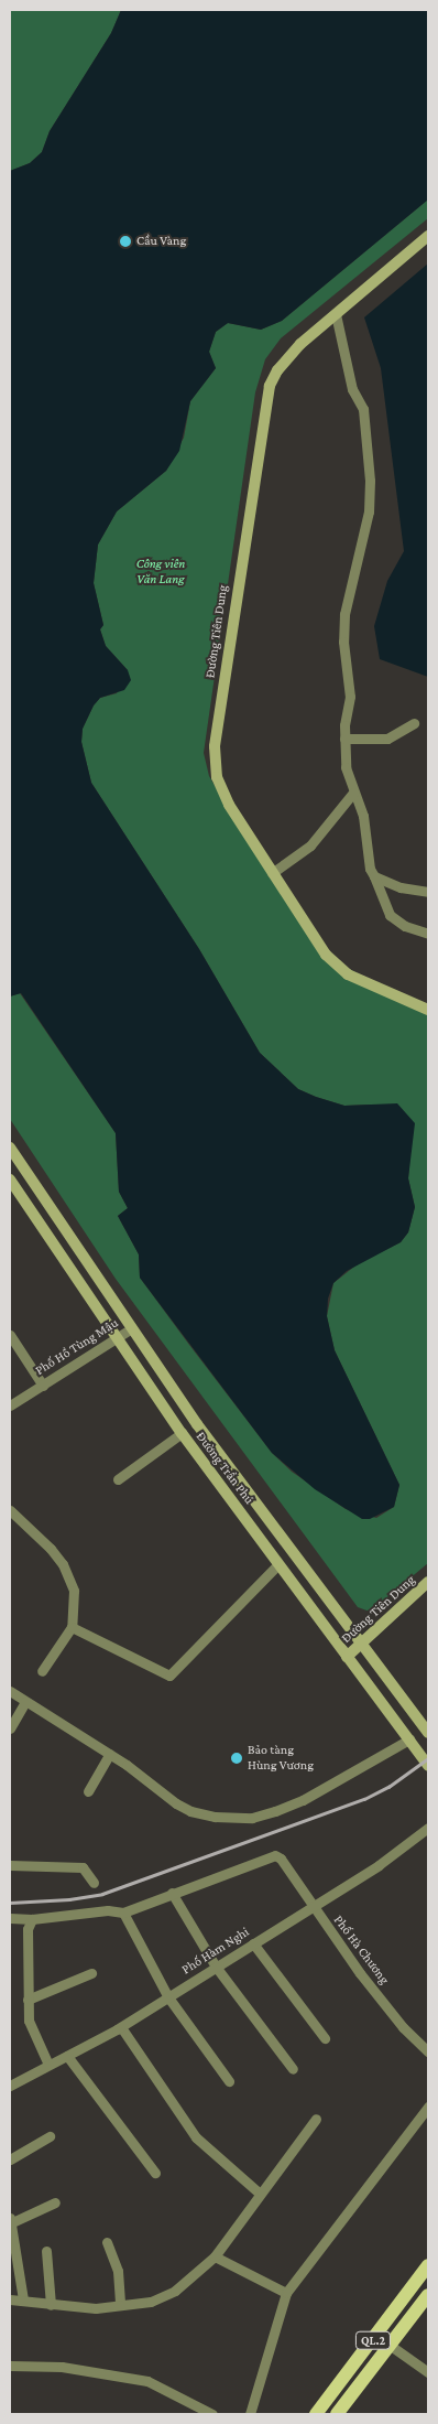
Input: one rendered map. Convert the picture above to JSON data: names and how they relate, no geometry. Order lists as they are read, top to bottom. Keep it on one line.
{"streets":{"main road":["Đường Tiên Dung","Đường Trần Phú","QL.2"],"street":["Phố Hồ Tùng Mậu","Phố Hà Chương","Phố Hàm Nghi"]},"crossings":[["Đường Tiên Dung","Đường Trần Phú"],["Phố Hồ Tùng Mậu","Đường Trần Phú"],["Phố Hà Chương","Phố Hàm Nghi"]],"parks":["Công viên Văn Lang"],"places":["Cầu Vàng","Bảo tàng Hùng Vương"]}
